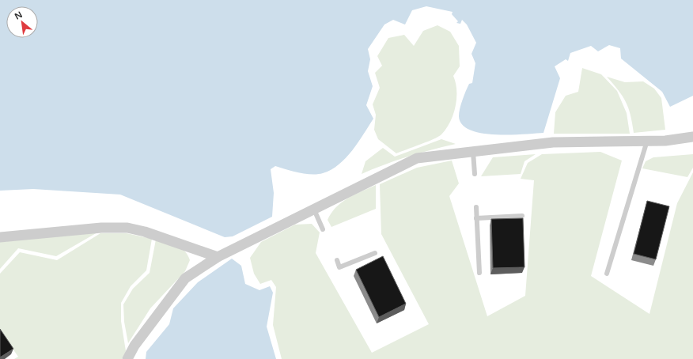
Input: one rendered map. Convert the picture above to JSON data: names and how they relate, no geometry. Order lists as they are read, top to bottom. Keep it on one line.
{"north":"top left"}
